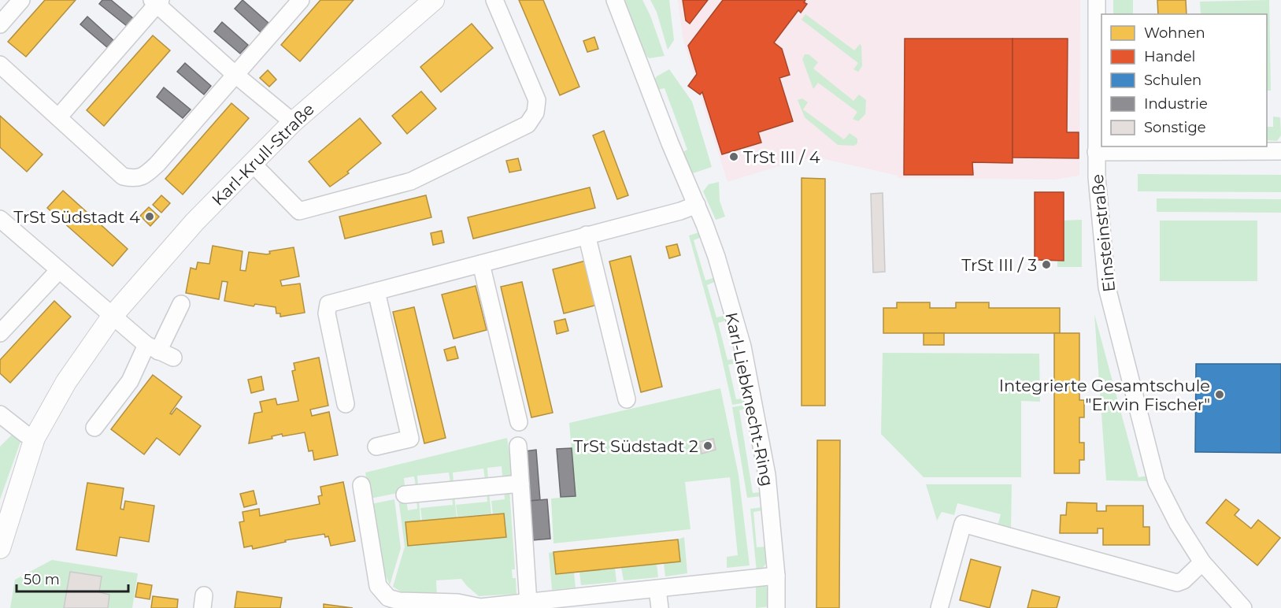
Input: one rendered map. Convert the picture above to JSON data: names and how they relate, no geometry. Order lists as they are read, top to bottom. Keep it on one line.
{"streets":{"street":["Karl-Krull-Straße","Einsteinstraße","Karl-Liebknecht-Ring"]},"places":["TrSt III / 4","TrSt Südstadt 4","TrSt III / 3","Integrierte Gesamtschule \"Erwin Fischer\"","TrSt Südstadt 2"],"legend":["Wohnen","Handel","Schulen","Industrie","Sonstige"],"scale_bar":"50 m"}
